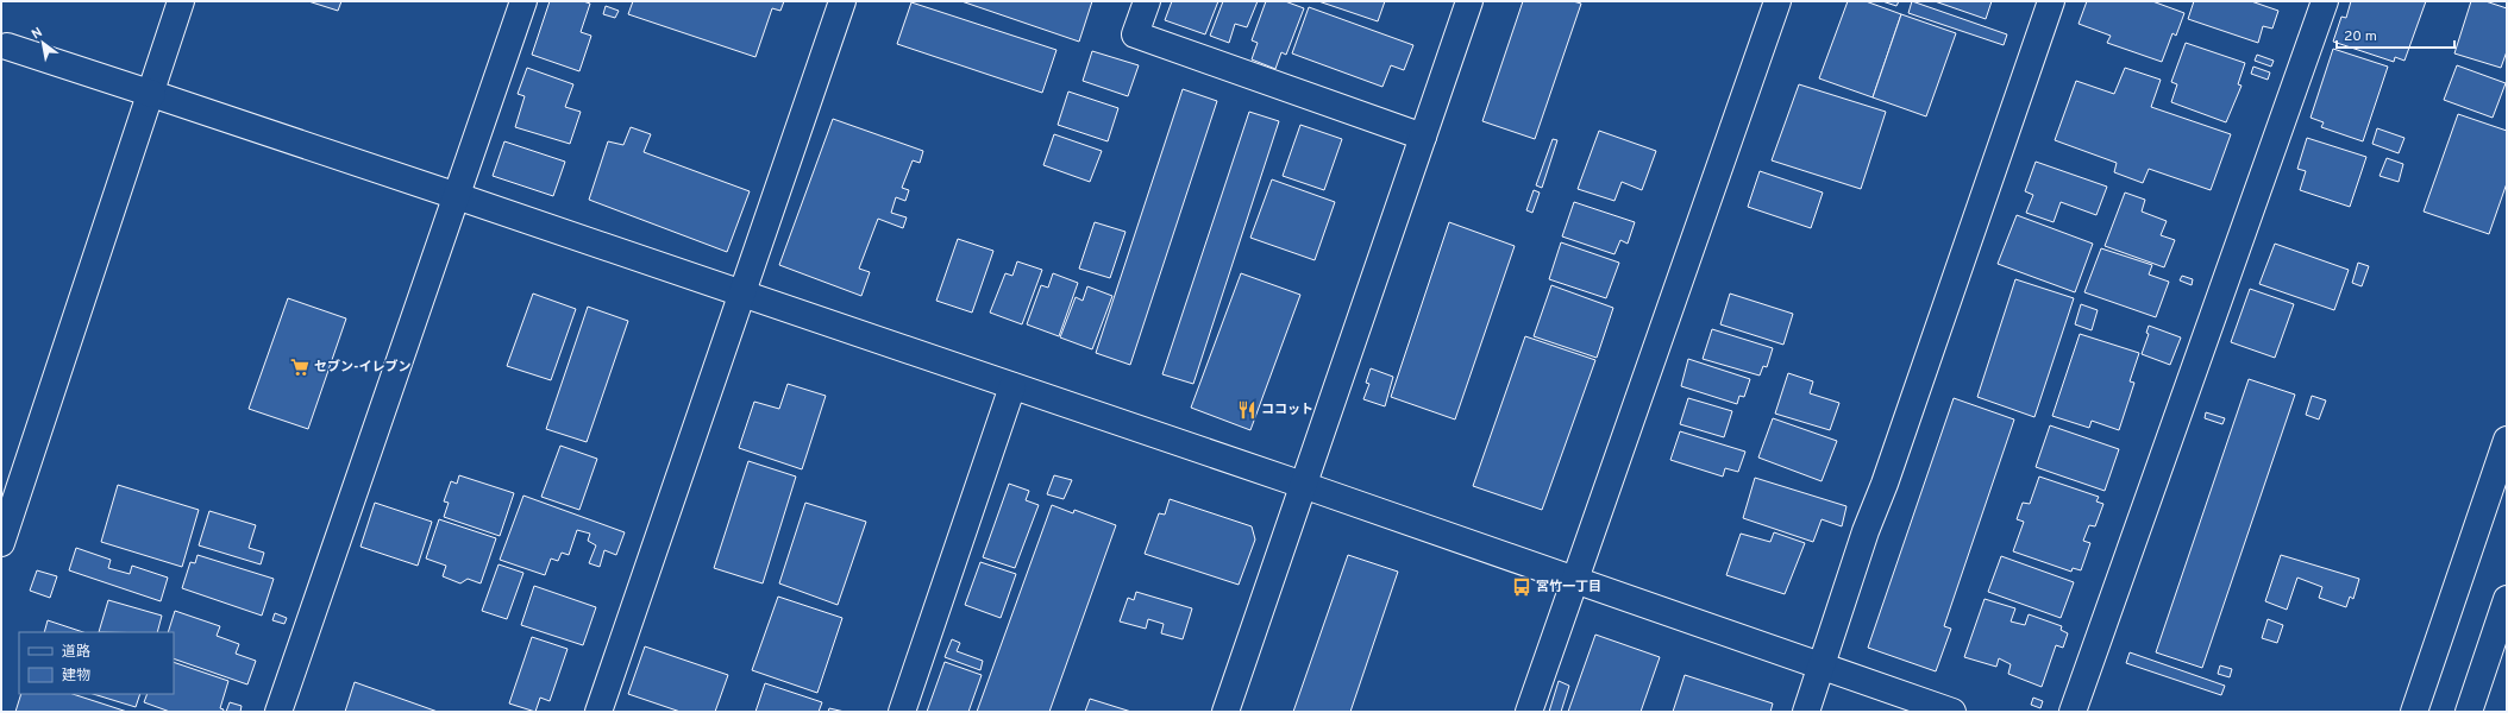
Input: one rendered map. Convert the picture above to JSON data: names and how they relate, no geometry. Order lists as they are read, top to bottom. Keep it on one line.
{"places":{"supermarket":["セブン-イレブン"],"restaurant":["ココット"],"bus stop":["宮竹一丁目"]},"legend":["道路","建物"],"scale_bar":"20 m","north":"top left"}
